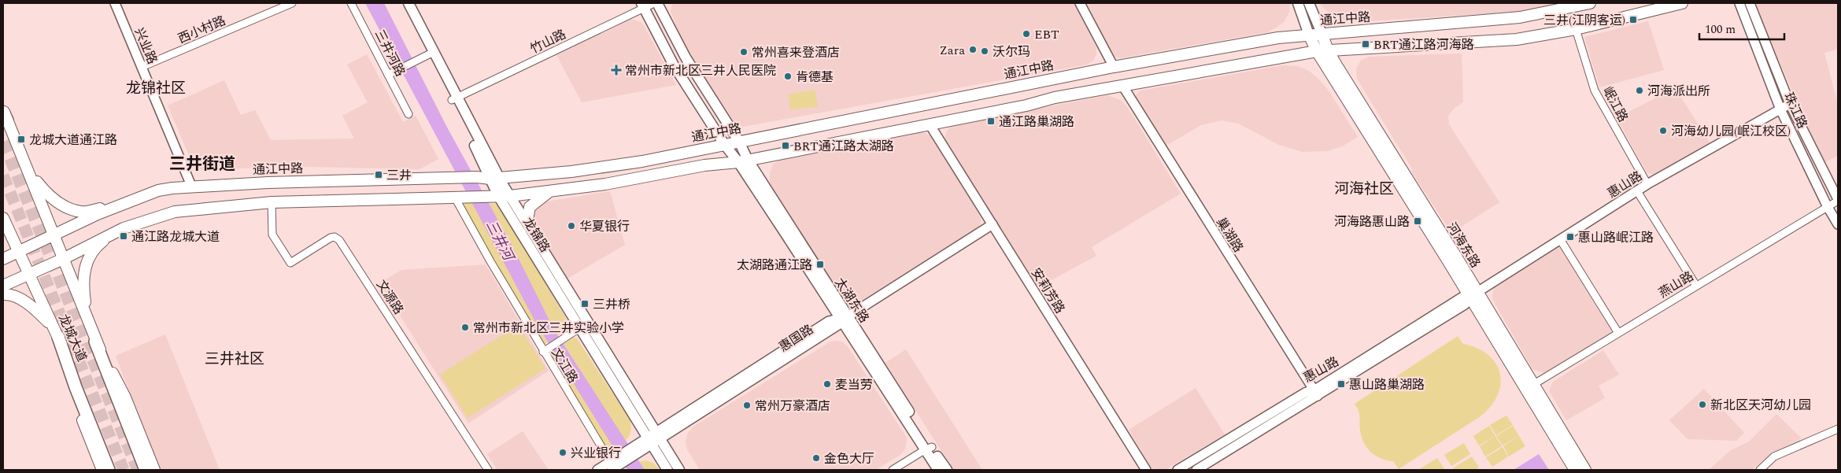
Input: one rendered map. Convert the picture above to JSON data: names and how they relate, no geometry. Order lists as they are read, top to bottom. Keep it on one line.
{"streets":{"main road":["通江中路","龙锦路","河海东路","太湖东路","龙城大道"],"street":["西小村路","竹山路","兴业路","三井河路","岷江路","珠江路","惠山路","巢湖路","燕山路","安莉芳路","文源路","惠国路","文江路"]},"crossings":[["通江中路","兴业路"],["通江中路","龙锦路"],["通江中路","河海东路"],["通江中路","太湖东路"],["通江中路","龙城大道"],["西小村路","兴业路"],["竹山路","龙锦路"],["岷江路","惠山路"],["珠江路","惠山路"],["珠江路","燕山路"],["惠山路","巢湖路"],["惠山路","河海东路"],["龙锦路","惠国路"],["河海东路","燕山路"],["安莉芳路","惠国路"],["太湖东路","惠国路"],["惠国路","文江路"]],"districts":["龙锦社区","三井街道","河海社区","三井社区"],"water":["三井河"],"places":{"transit":["三井(江阴客运)","BRT通江路河海路","通江路巢湖路","龙城大道通江路","BRT通江路太湖路","三井","河海路惠山路","通江路龙城大道","惠山路岷江路","太湖路通江路","三井桥","惠山路巢湖路"],"other":["EBT","Zara","沃尔玛","常州喜来登酒店","肯德基","河海派出所","河海幼儿园(岷江校区)","华夏银行","常州市新北区三井实验小学","麦当劳","新北区天河幼儿园","常州万豪酒店","兴业银行","金色大厅"],"health":["常州市新北区三井人民医院"]},"scale_bar":"100 m"}
